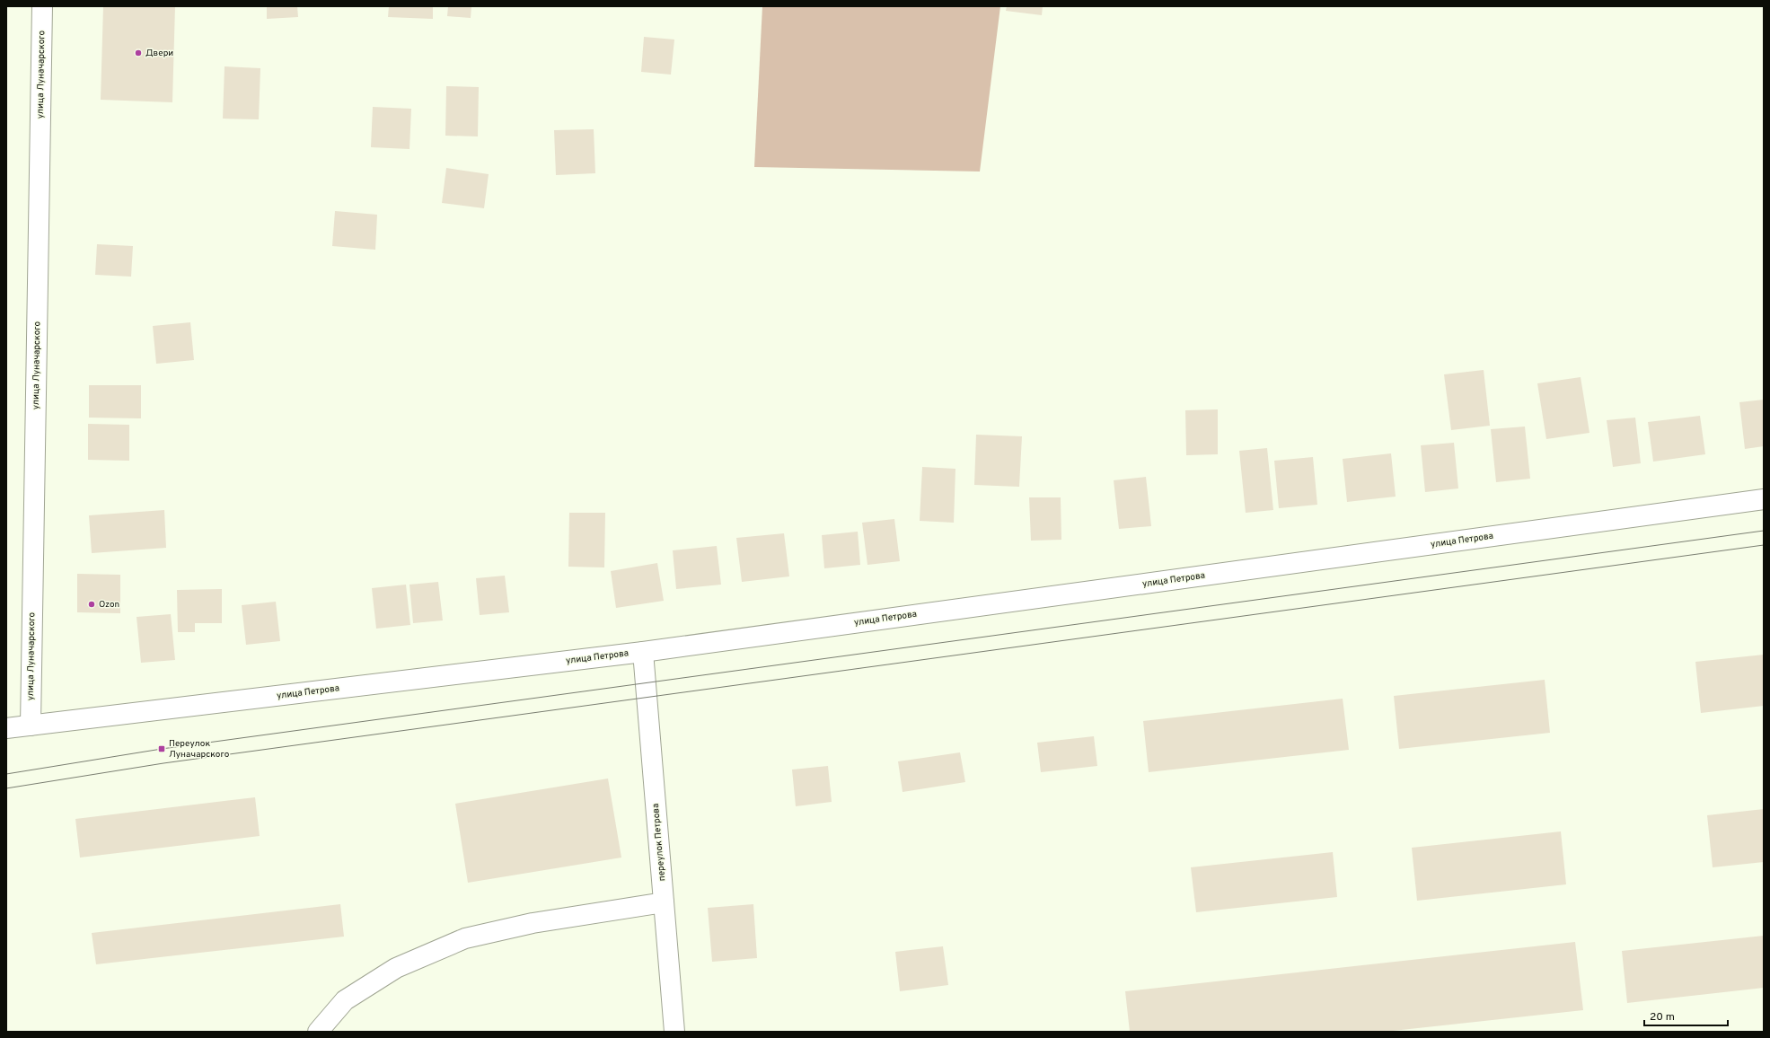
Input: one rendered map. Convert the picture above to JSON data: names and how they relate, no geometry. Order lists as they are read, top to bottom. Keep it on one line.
{"streets":{"street":["улица Луначарского","улица Петрова","переулок Петрова"]},"crossings":[["улица Луначарского","улица Петрова"],["улица Петрова","переулок Петрова"]],"places":{"other":["Двери","Ozon"],"transit":["Переулок Луначарского"]},"scale_bar":"20 m"}
